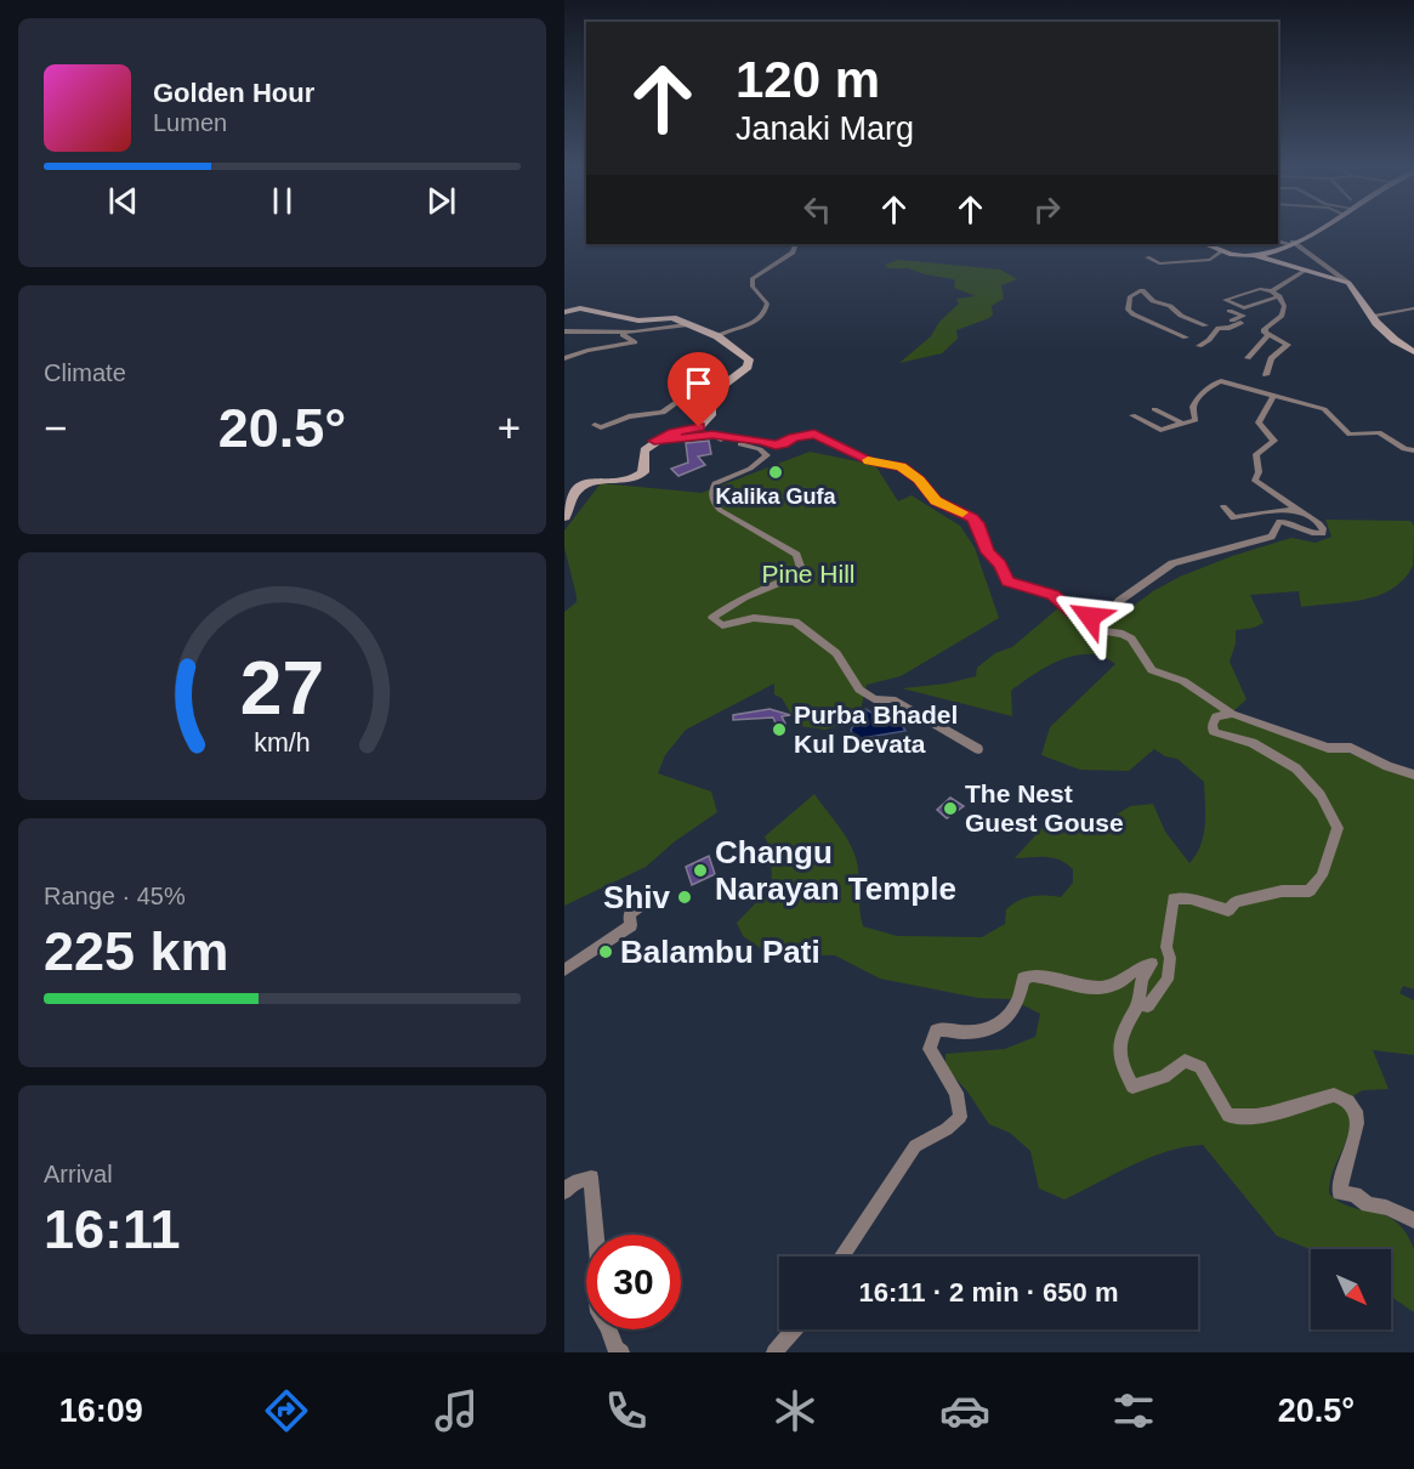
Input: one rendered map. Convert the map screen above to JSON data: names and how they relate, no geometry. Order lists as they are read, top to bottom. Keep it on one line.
{"parks":["Pine Hill"],"places":["Kalika Gufa","Purba Bhadel Kul Devata","The Nest Guest Gouse","Changu Narayan Temple","Shiv","Balambu Pati"],"north":"bottom right","page":{"turn":["120 m","Janaki Marg"],"song":["Golden Hour","Lumen"],"tile":["Climate",["Range · 45%","225 km"],["Arrival","16:11"]],"heat":["−","20.5°","+"],"limit":"30","trip":"16:11 · 2 min · 650 m","tabs":["16:09","20.5°"],"gauge":["27","km/h"]}}
